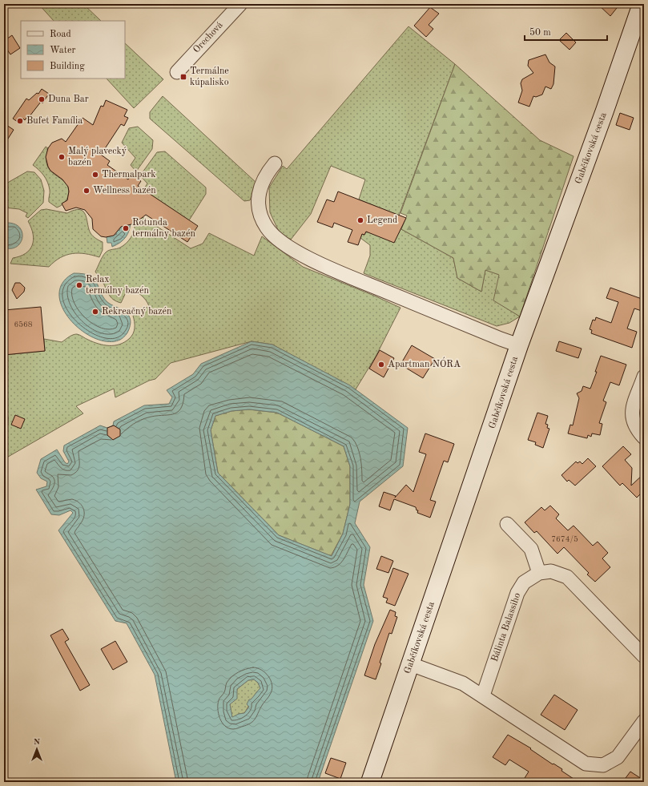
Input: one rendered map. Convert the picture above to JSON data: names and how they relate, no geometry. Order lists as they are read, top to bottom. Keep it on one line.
{"streets":{"main road":["Gabčíkovská cesta"],"street":["Orechová","Bálinta Balassiho"]},"places":{"transit":["Termálne kúpalisko"],"other":["Duna Bar","Bufet Família","Malý plavecký bazén","Thermalpark","Wellness bazén","Legend","Rotunda termálny bazén","Relax termálny bazén","Rekreačný bazén","Apartman NÓRA"]},"house_numbers":["6568","7674/5"],"legend":["Road","Water","Building"],"scale_bar":"50 m","north":"top"}
